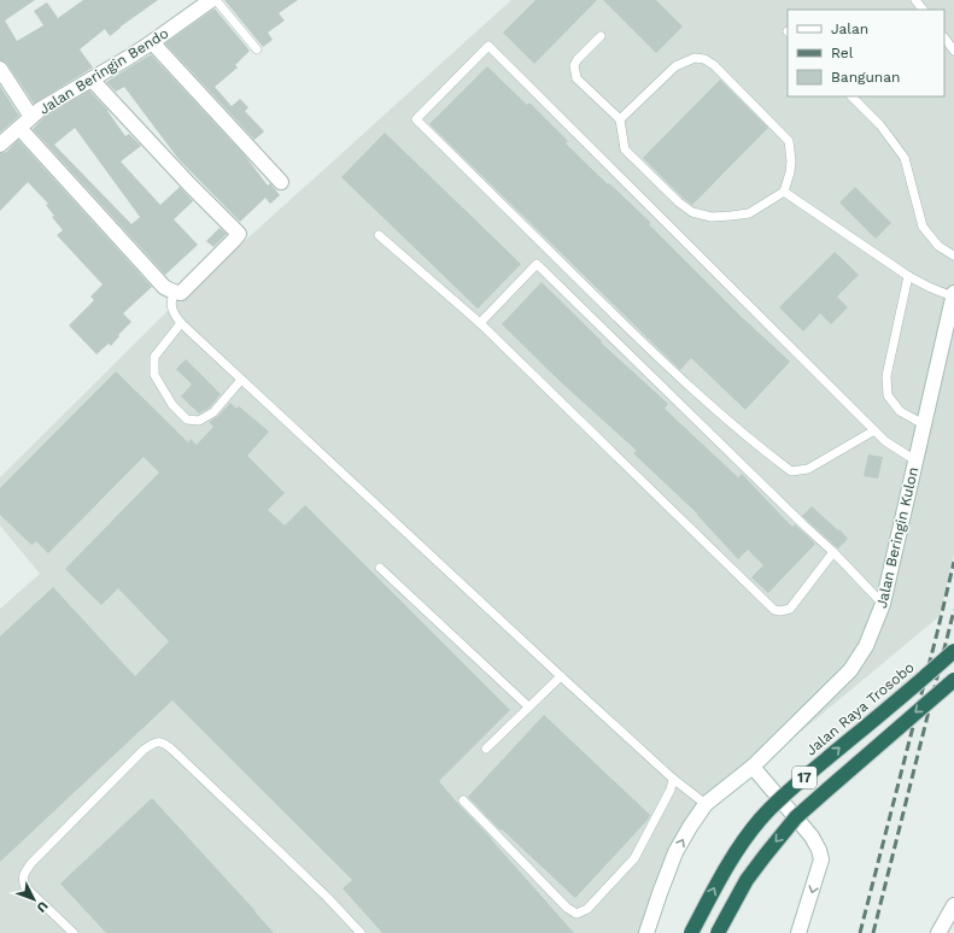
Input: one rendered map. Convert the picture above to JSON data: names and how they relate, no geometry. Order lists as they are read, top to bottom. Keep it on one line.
{"streets":{"highway":["Jalan Raya Trosobo","17"],"street":["Jalan Beringin Bendo","Jalan Beringin Kulon"]},"legend":["Jalan","Rel","Bangunan"],"north":"bottom right"}
